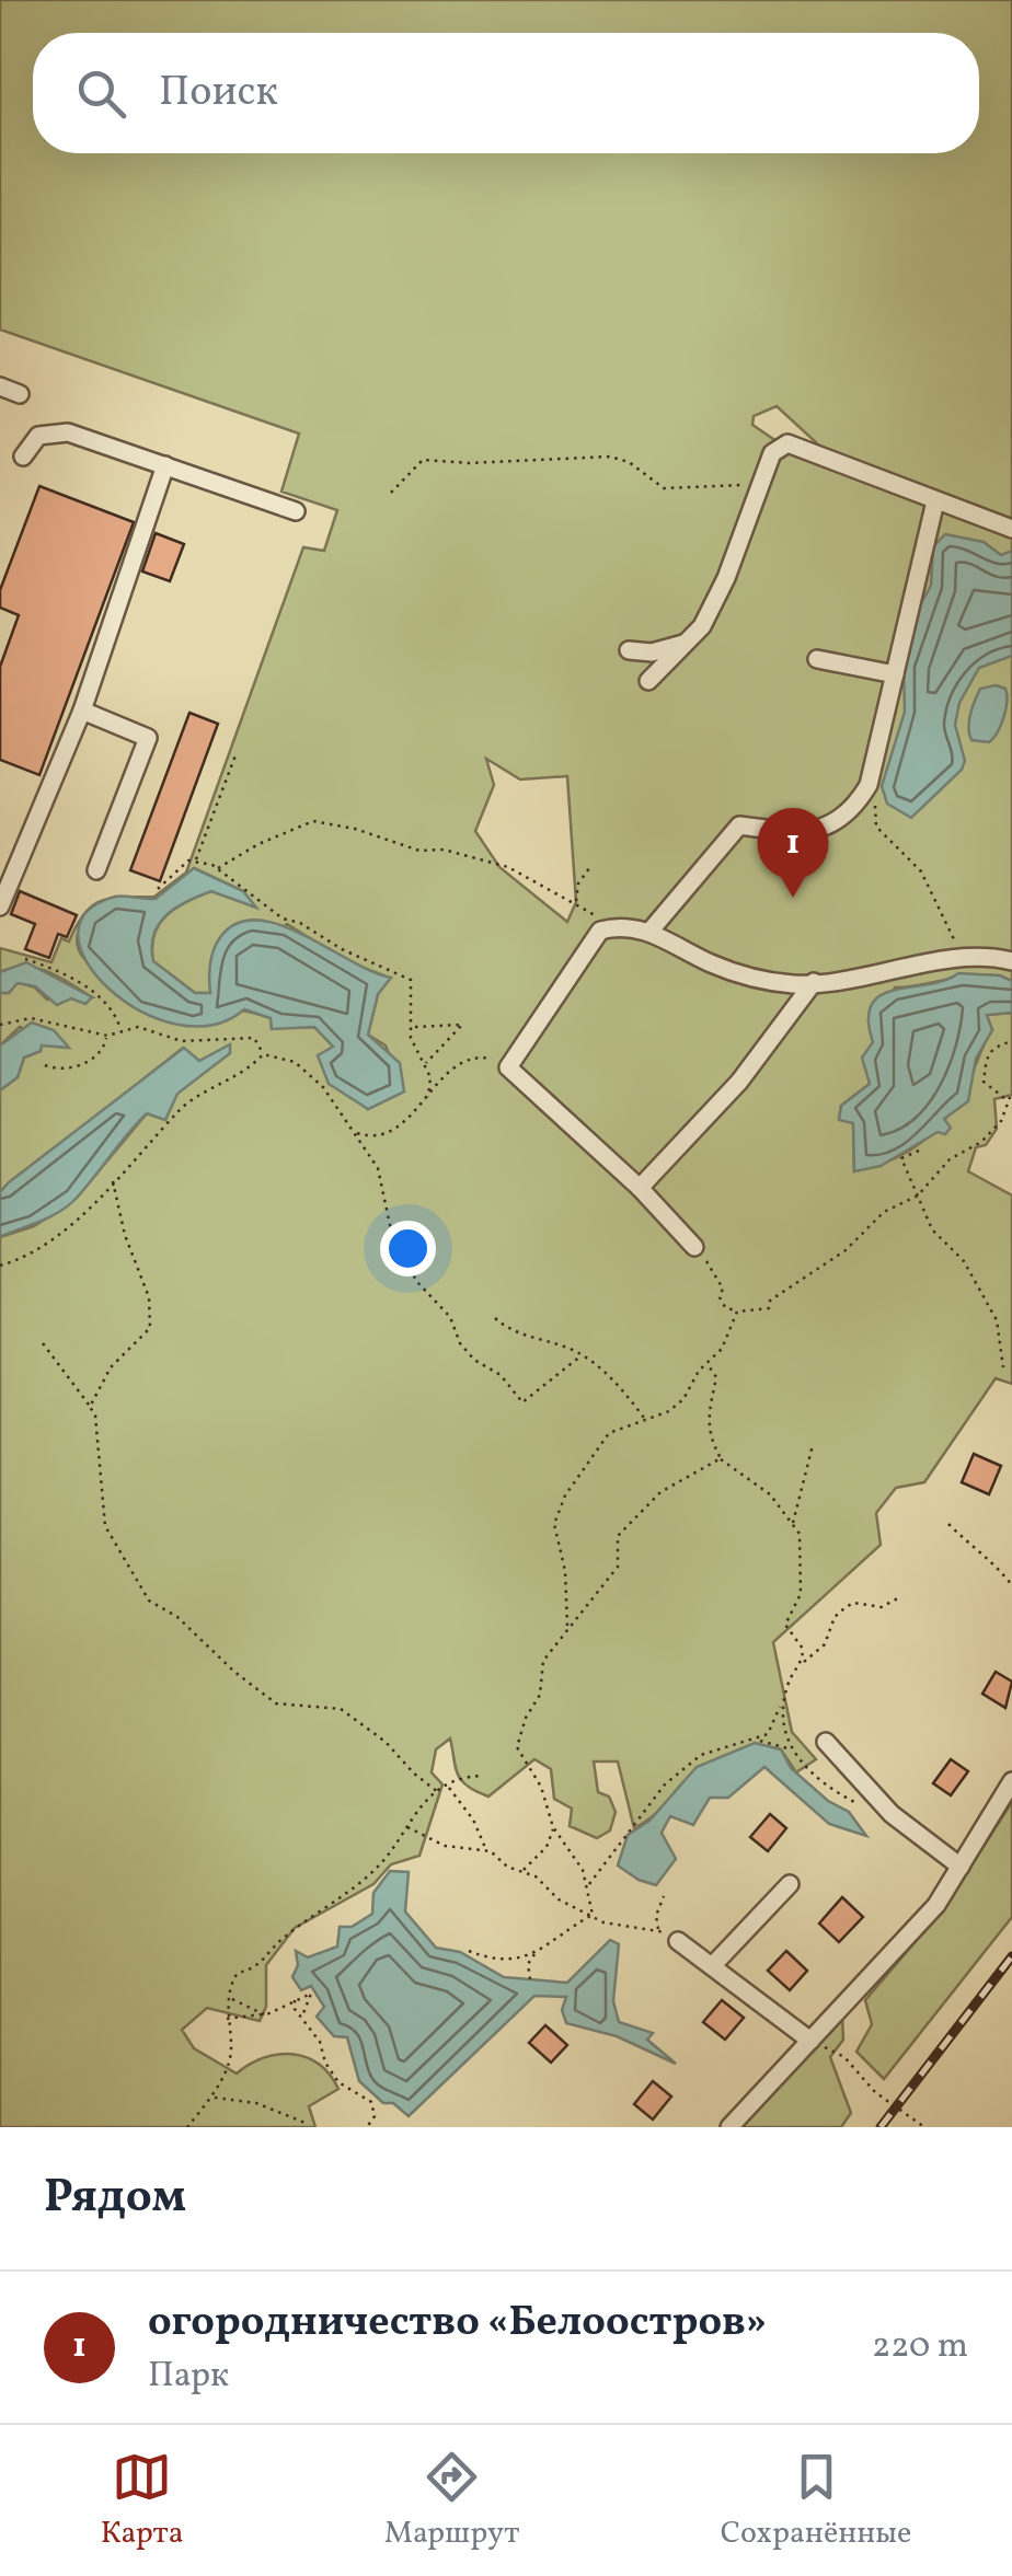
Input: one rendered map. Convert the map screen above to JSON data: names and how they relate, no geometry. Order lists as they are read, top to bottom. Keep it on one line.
{"page":{"search":"Поиск","pins":"1","heading":"Рядом","list":[{"mark":"1","name":"огородничество «Белоостров»","note":"Парк","value":"220 m"}],"nav":["Карта","Маршрут","Сохранённые"]}}
